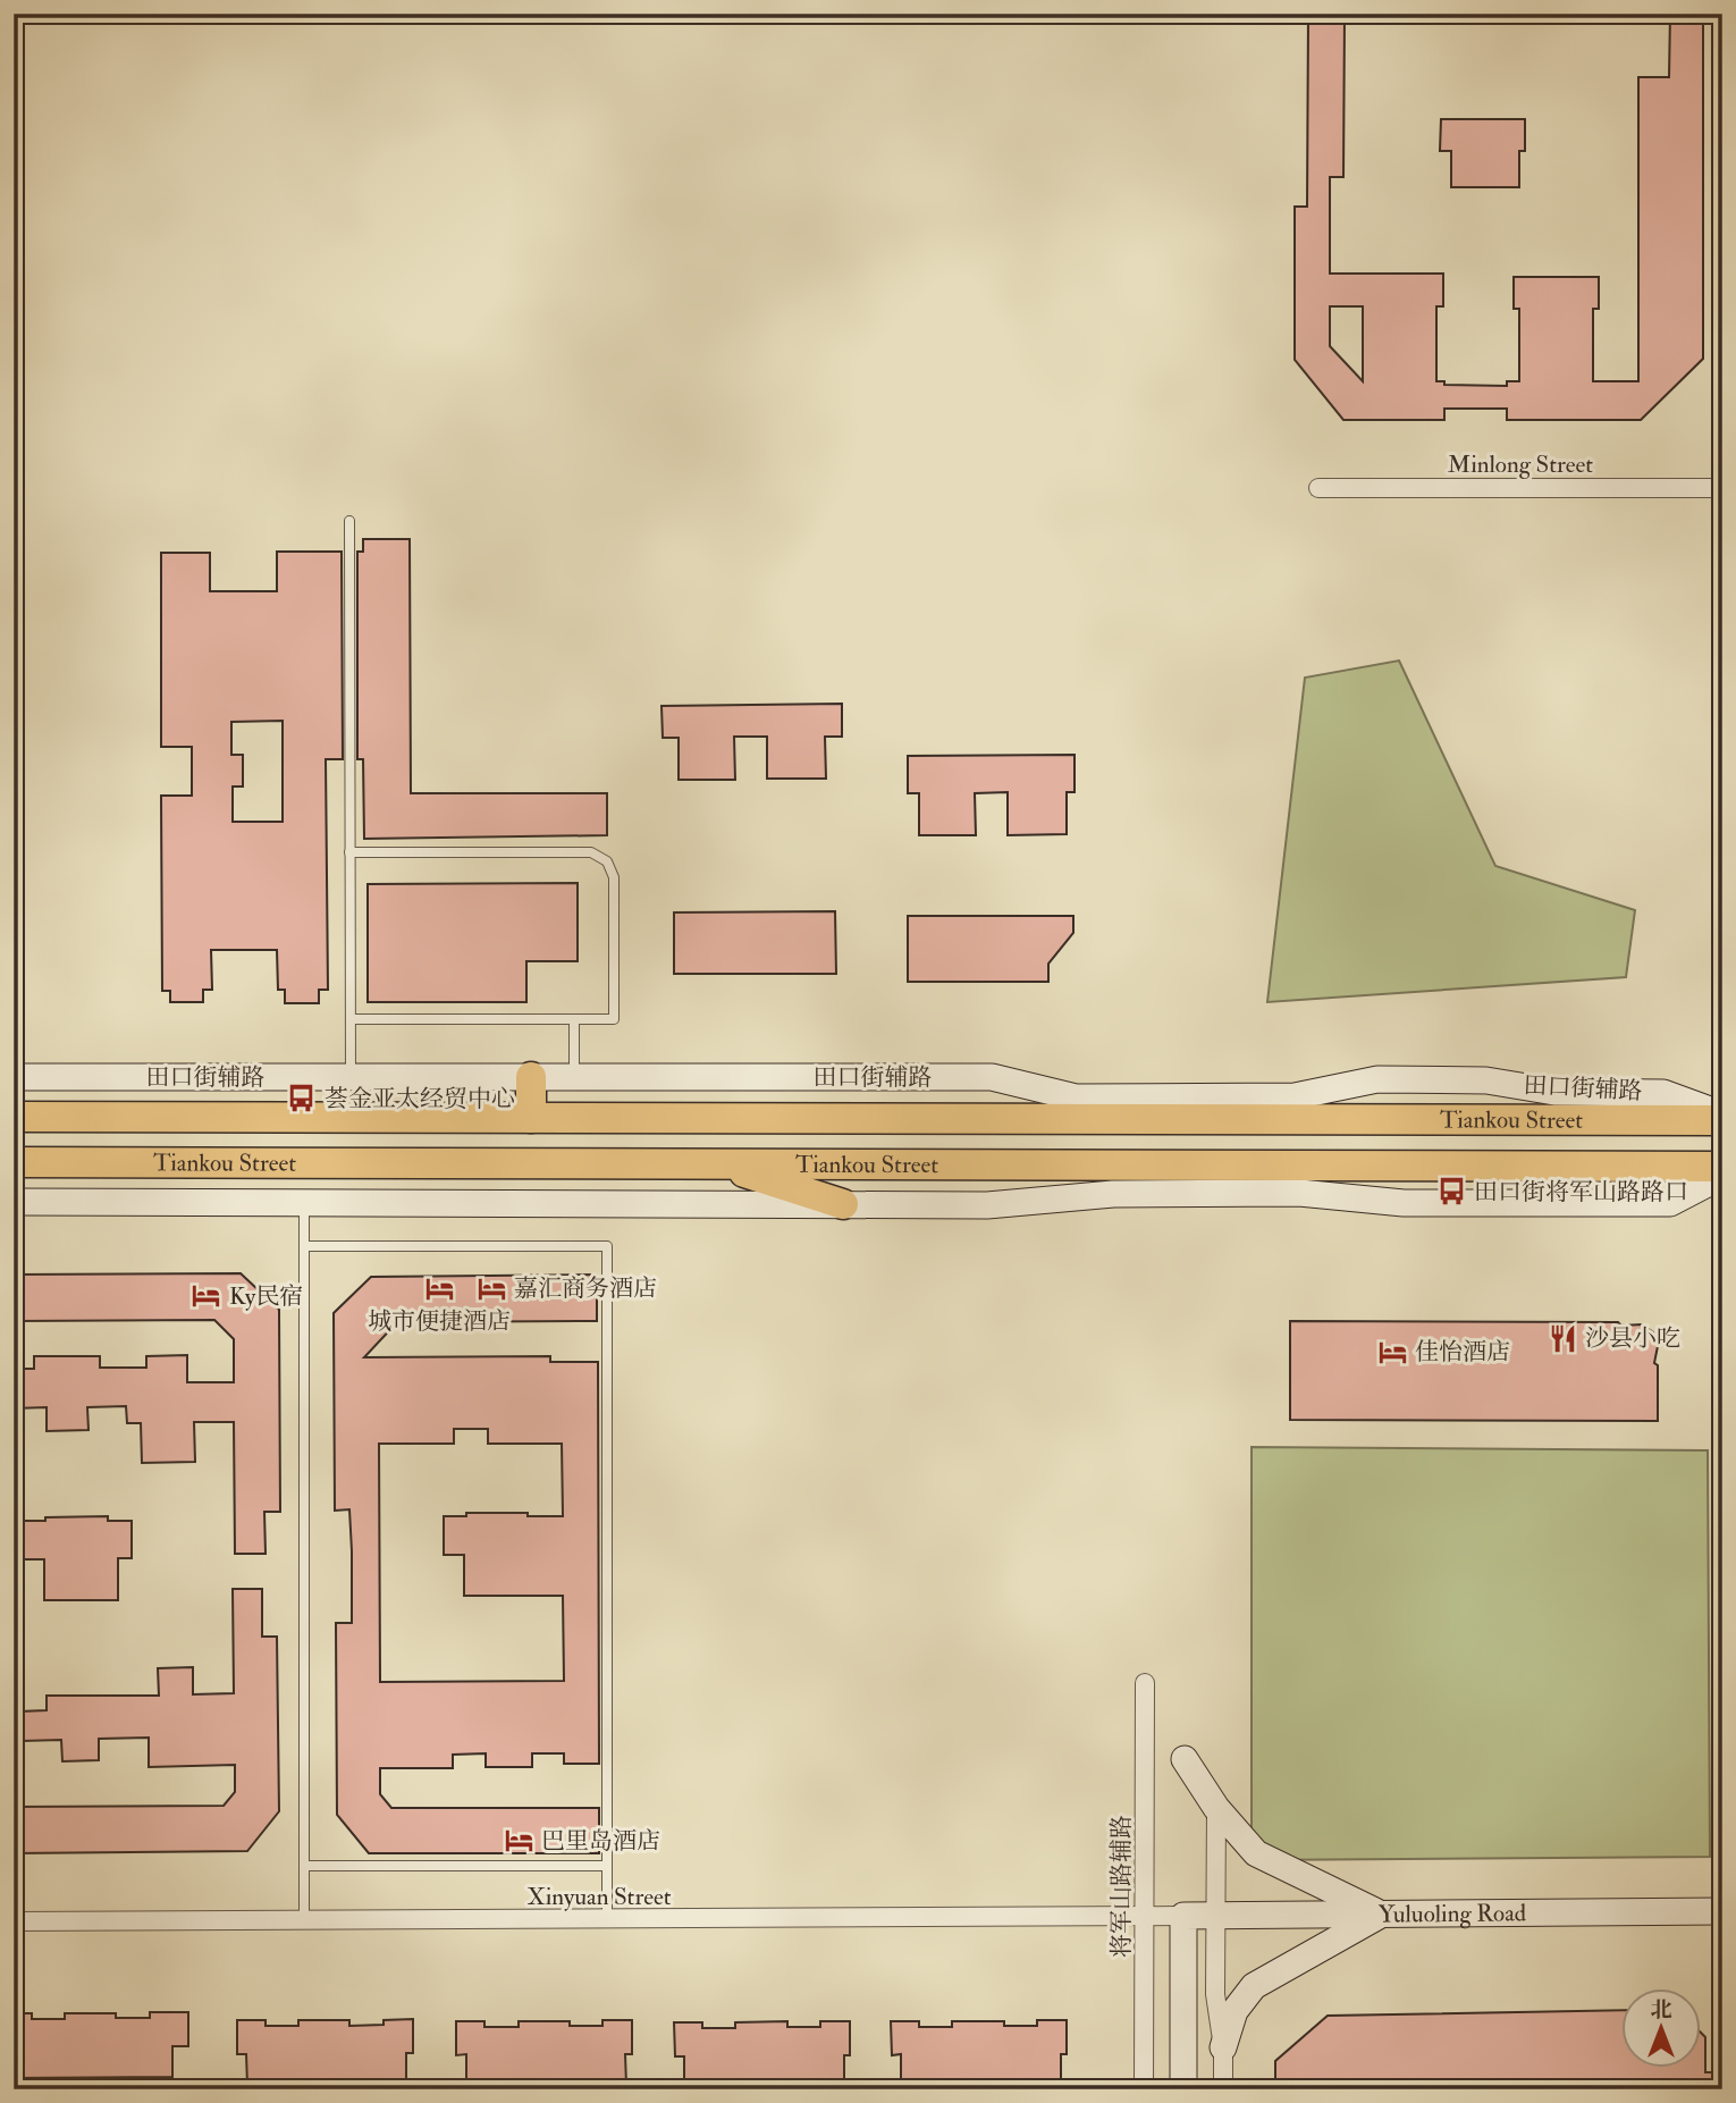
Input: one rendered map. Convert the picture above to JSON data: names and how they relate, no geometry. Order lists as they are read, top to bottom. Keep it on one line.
{"streets":{"main road":["Tiankou Street"],"street":["Minlong Street","田口街辅路","将军山路辅路","Xinyuan Street","Yuluoling Road"]},"crossings":[["将军山路辅路","Xinyuan Street"],["Xinyuan Street","Yuluoling Road"]],"places":{"bus stop":["荟金亚太经贸中心","田口街将军山路路口"],"hotel":["城市便捷酒店","嘉汇商务酒店","Ky民宿","佳怡酒店","巴里岛酒店"],"restaurant":["沙县小吃"]},"north":"top"}
